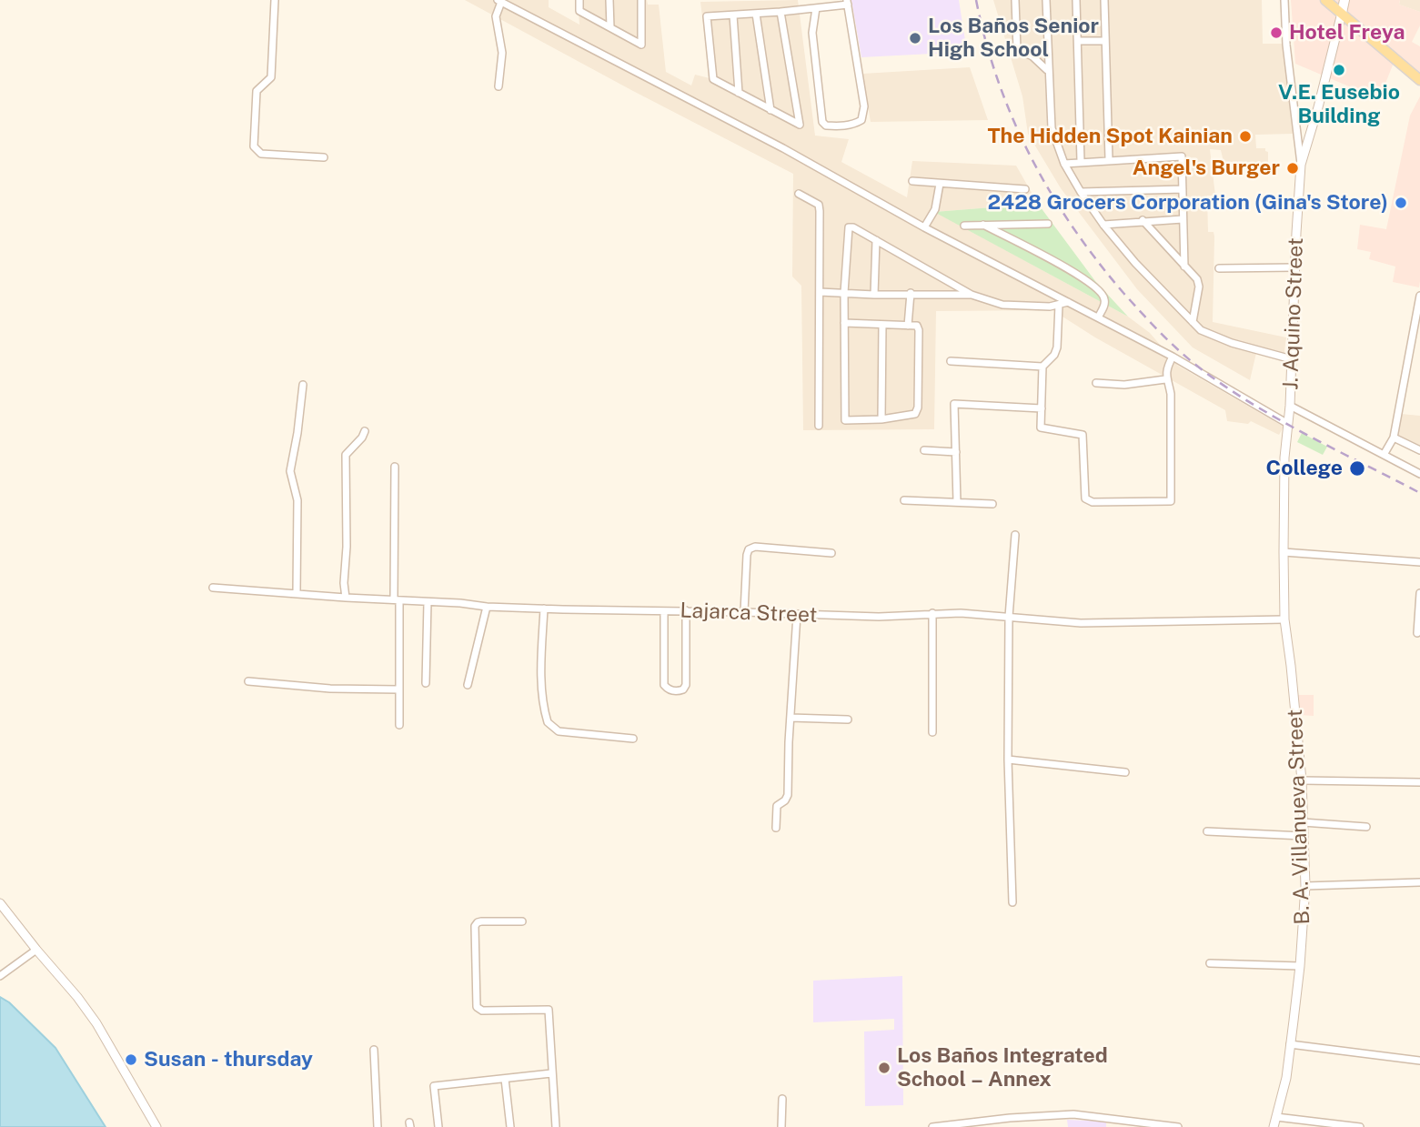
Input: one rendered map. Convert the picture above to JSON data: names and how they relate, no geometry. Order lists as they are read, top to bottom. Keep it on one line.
{"streets":{"street":["J. Aquino Street","Lajarca Street","B. A. Villanueva Street"]},"crossings":[["J. Aquino Street","Lajarca Street"],["J. Aquino Street","B. A. Villanueva Street"],["Lajarca Street","B. A. Villanueva Street"]],"places":["Hotel Freya","Los Baños Senior High School","V.E. Eusebio Building","The Hidden Spot Kainian","Angel's Burger","2428 Grocers Corporation (Gina's Store)","College","Susan - thursday","Los Baños Integrated School – Annex"]}
